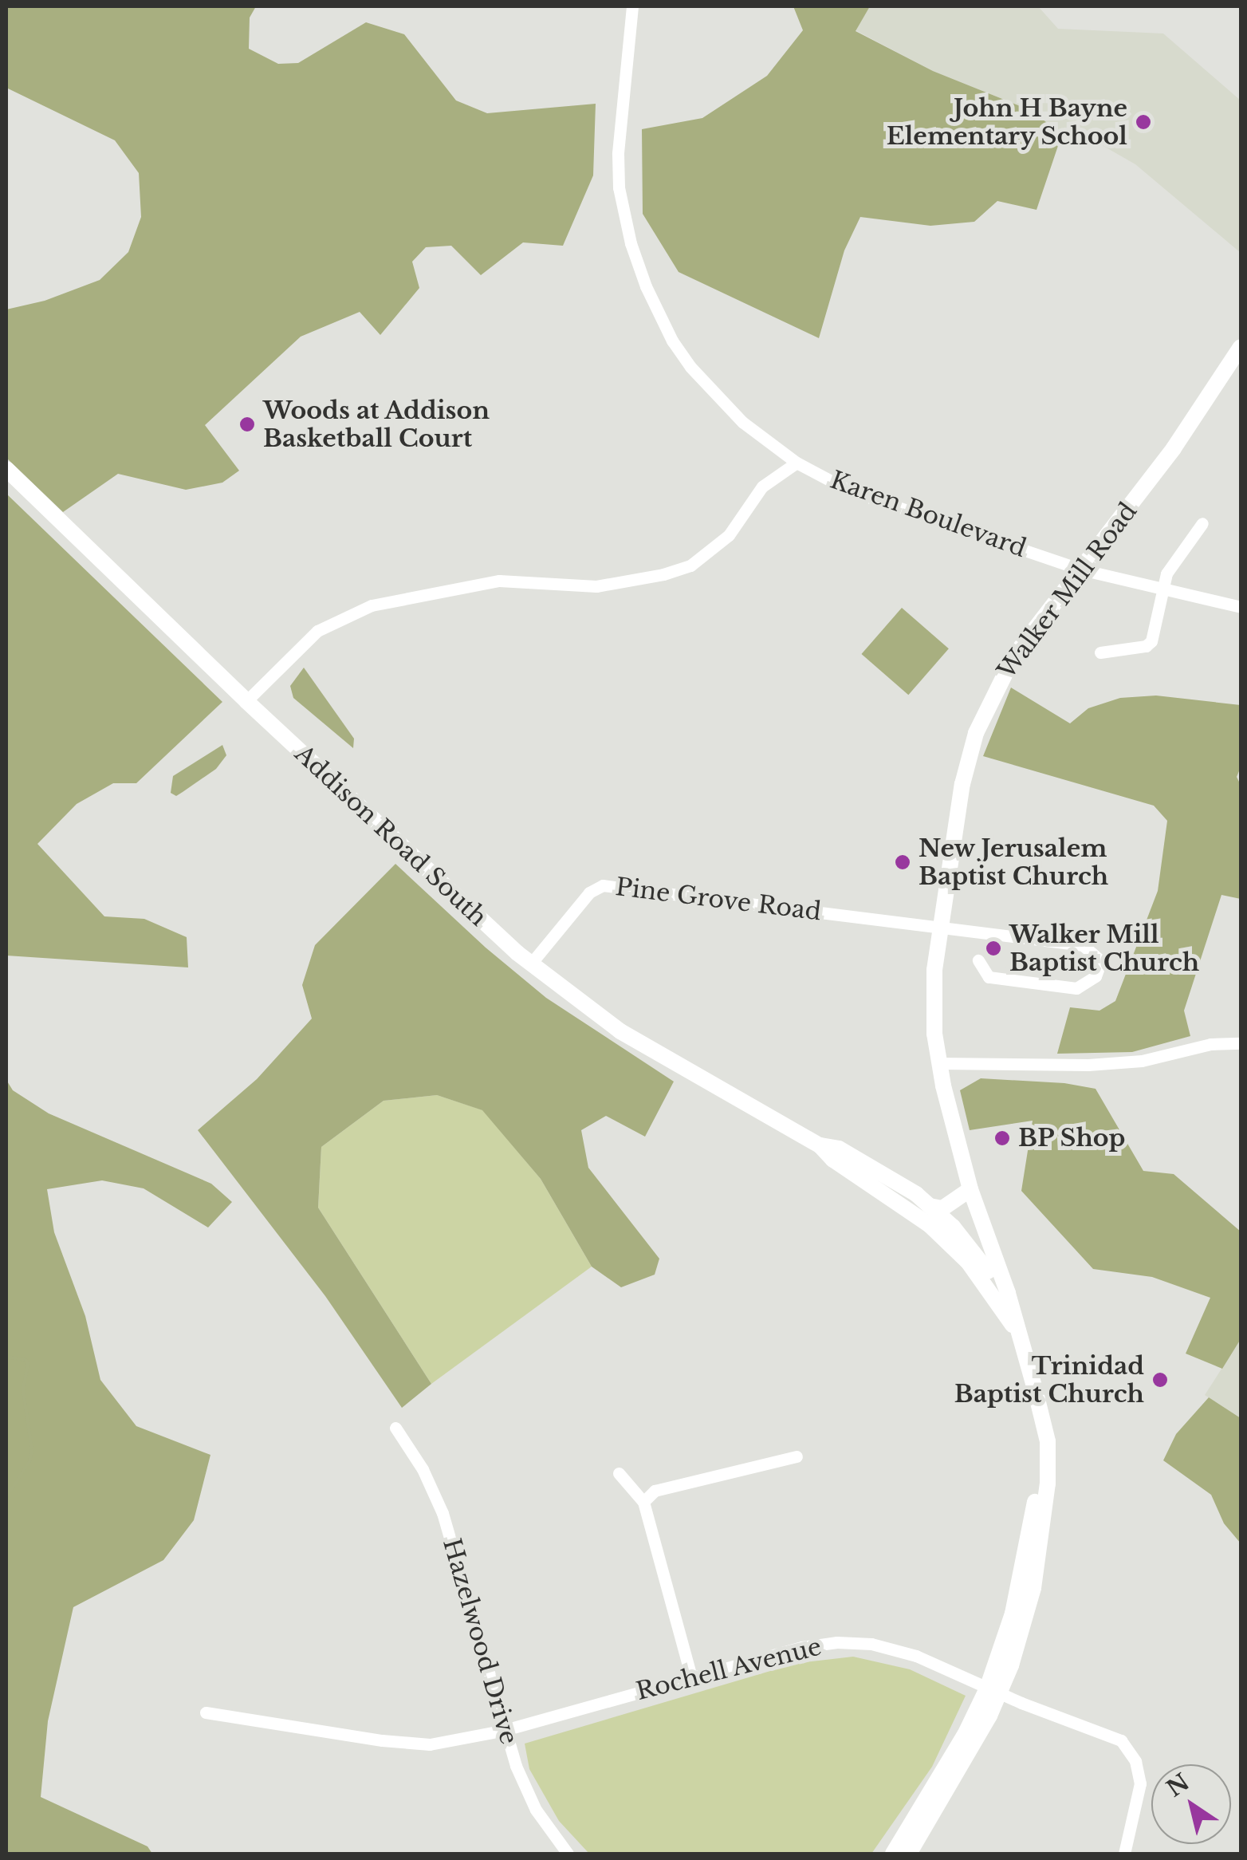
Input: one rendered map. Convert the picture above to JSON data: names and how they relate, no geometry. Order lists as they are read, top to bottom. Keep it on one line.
{"streets":{"main road":["Walker Mill Road","Addison Road South"],"street":["Karen Boulevard","Pine Grove Road","Hazelwood Drive","Rochell Avenue"]},"crossings":[["Karen Boulevard","Walker Mill Road"],["Walker Mill Road","Addison Road South"],["Walker Mill Road","Pine Grove Road"],["Walker Mill Road","Rochell Avenue"],["Addison Road South","Pine Grove Road"],["Hazelwood Drive","Rochell Avenue"]],"places":["John H Bayne Elementary School","Woods at Addison Basketball Court","New Jerusalem Baptist Church","Walker Mill Baptist Church","BP Shop","Trinidad Baptist Church"],"north":"top left"}
